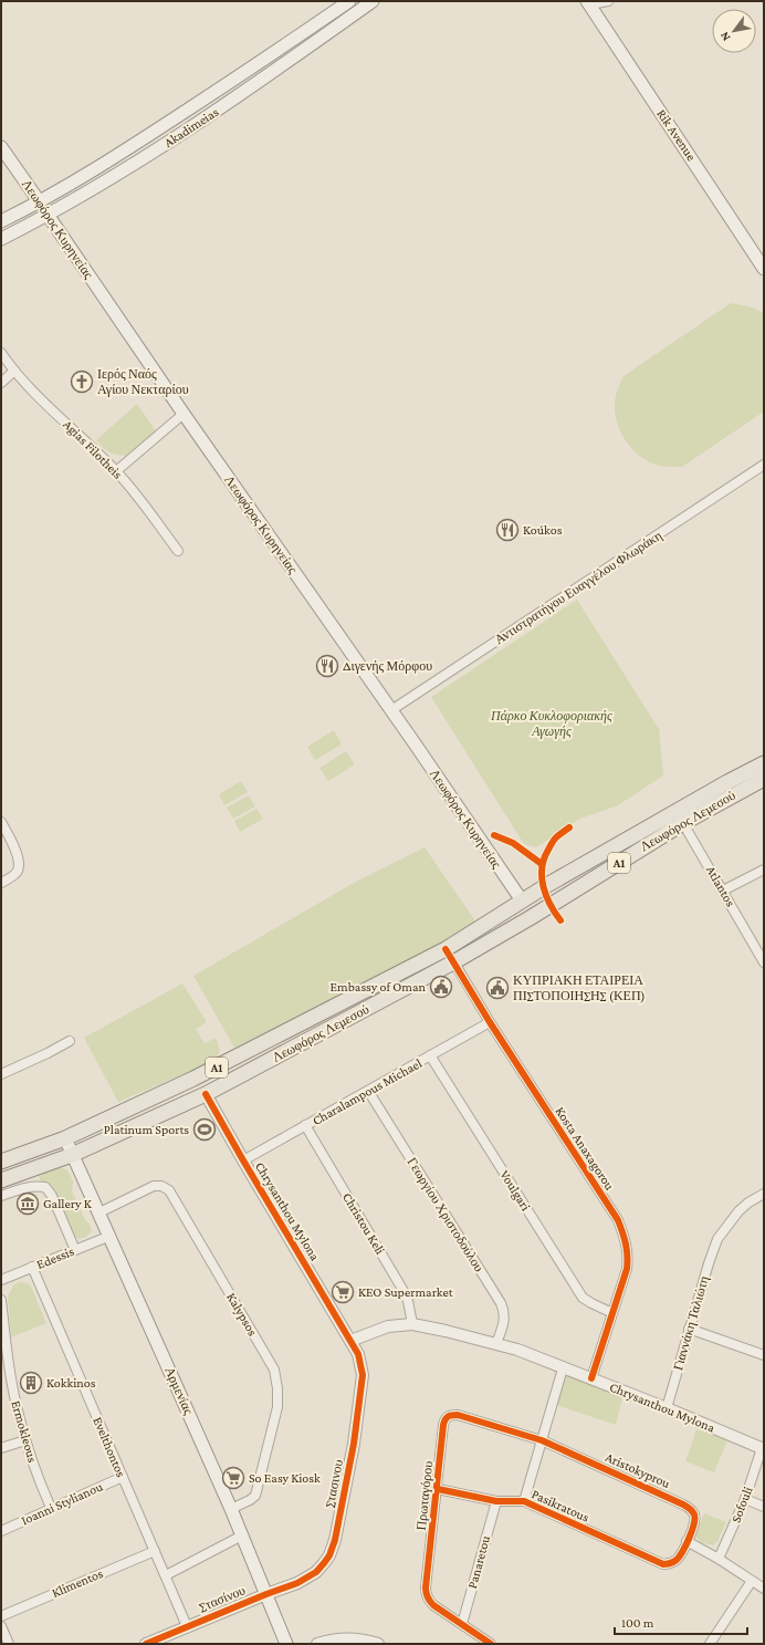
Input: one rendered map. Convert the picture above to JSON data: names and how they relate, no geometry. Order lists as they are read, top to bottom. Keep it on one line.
{"streets":{"main road":["Akadimeias","Rik Avenue","Λεωφόρος Κυρηνείας","Λεωφόρος Λεμεσού","A1","Αρμενίας"],"street":["Agias Filotheis","Αντιστρατήγου Ευαγγέλου Φλωράκη","Atlantos","Charalampous Michael","Kosta Anaxagorou","Voulgari","Chrysanthou Mylona","Γεωργίου Χριστοδούλου","Christou Keli","Edessis","Kalypsos","Γιαννάκη Ταλιώτη","Ermokleous","Evelthontos","Aristokyprou","Στασινου","Πρωταγόρου","Ioanni Stylianou","Sofouli","Pasikratous","Panaretou","Klimentos","Στασίνου"]},"crossings":[["Akadimeias","Λεωφόρος Κυρηνείας"],["Λεωφόρος Κυρηνείας","Αντιστρατήγου Ευαγγέλου Φλωράκη"],["Λεωφόρος Κυρηνείας","Λεωφόρος Λεμεσού"],["Λεωφόρος Λεμεσού","Atlantos"],["Λεωφόρος Λεμεσού","Kosta Anaxagorou"],["Λεωφόρος Λεμεσού","Chrysanthou Mylona"],["Λεωφόρος Λεμεσού","Αρμενίας"],["Charalampous Michael","Kosta Anaxagorou"],["Charalampous Michael","Voulgari"],["Charalampous Michael","Chrysanthou Mylona"],["Charalampous Michael","Γεωργίου Χριστοδούλου"],["Charalampous Michael","Christou Keli"],["Kosta Anaxagorou","Voulgari"],["Kosta Anaxagorou","Chrysanthou Mylona"],["Chrysanthou Mylona","Γεωργίου Χριστοδούλου"],["Chrysanthou Mylona","Christou Keli"],["Chrysanthou Mylona","Γιαννάκη Ταλιώτη"],["Chrysanthou Mylona","Στασινου"],["Chrysanthou Mylona","Sofouli"],["Edessis","Αρμενίας"],["Edessis","Evelthontos"],["Kalypsos","Αρμενίας"],["Αρμενίας","Στασινου"],["Αρμενίας","Στασίνου"],["Ermokleous","Ioanni Stylianou"],["Evelthontos","Ioanni Stylianou"],["Evelthontos","Klimentos"],["Evelthontos","Στασίνου"],["Aristokyprou","Πρωταγόρου"],["Aristokyprou","Pasikratous"],["Στασινου","Στασίνου"],["Πρωταγόρου","Pasikratous"],["Πρωταγόρου","Panaretou"],["Pasikratous","Panaretou"]],"parks":["Πάρκο Κυκλοφοριακής Αγωγής"],"places":{"church":["Ιερός Ναός Αγίου Νεκταρίου"],"restaurant":["Koúkos","Διγενής Μόρφου"],"public building":["Embassy of Oman","ΚΥΠΡΙΑΚΗ ΕΤΑΙΡΕΙΑ ΠΙΣΤΟΠΟΙΗΣΗΣ (ΚΕΠ)"],"sports":["Platinum Sports"],"museum":["Gallery K"],"supermarket":["KEO Supermarket","So Easy Kiosk"],"building":["Kokkinos"]},"scale_bar":"100 m","north":"bottom left"}
